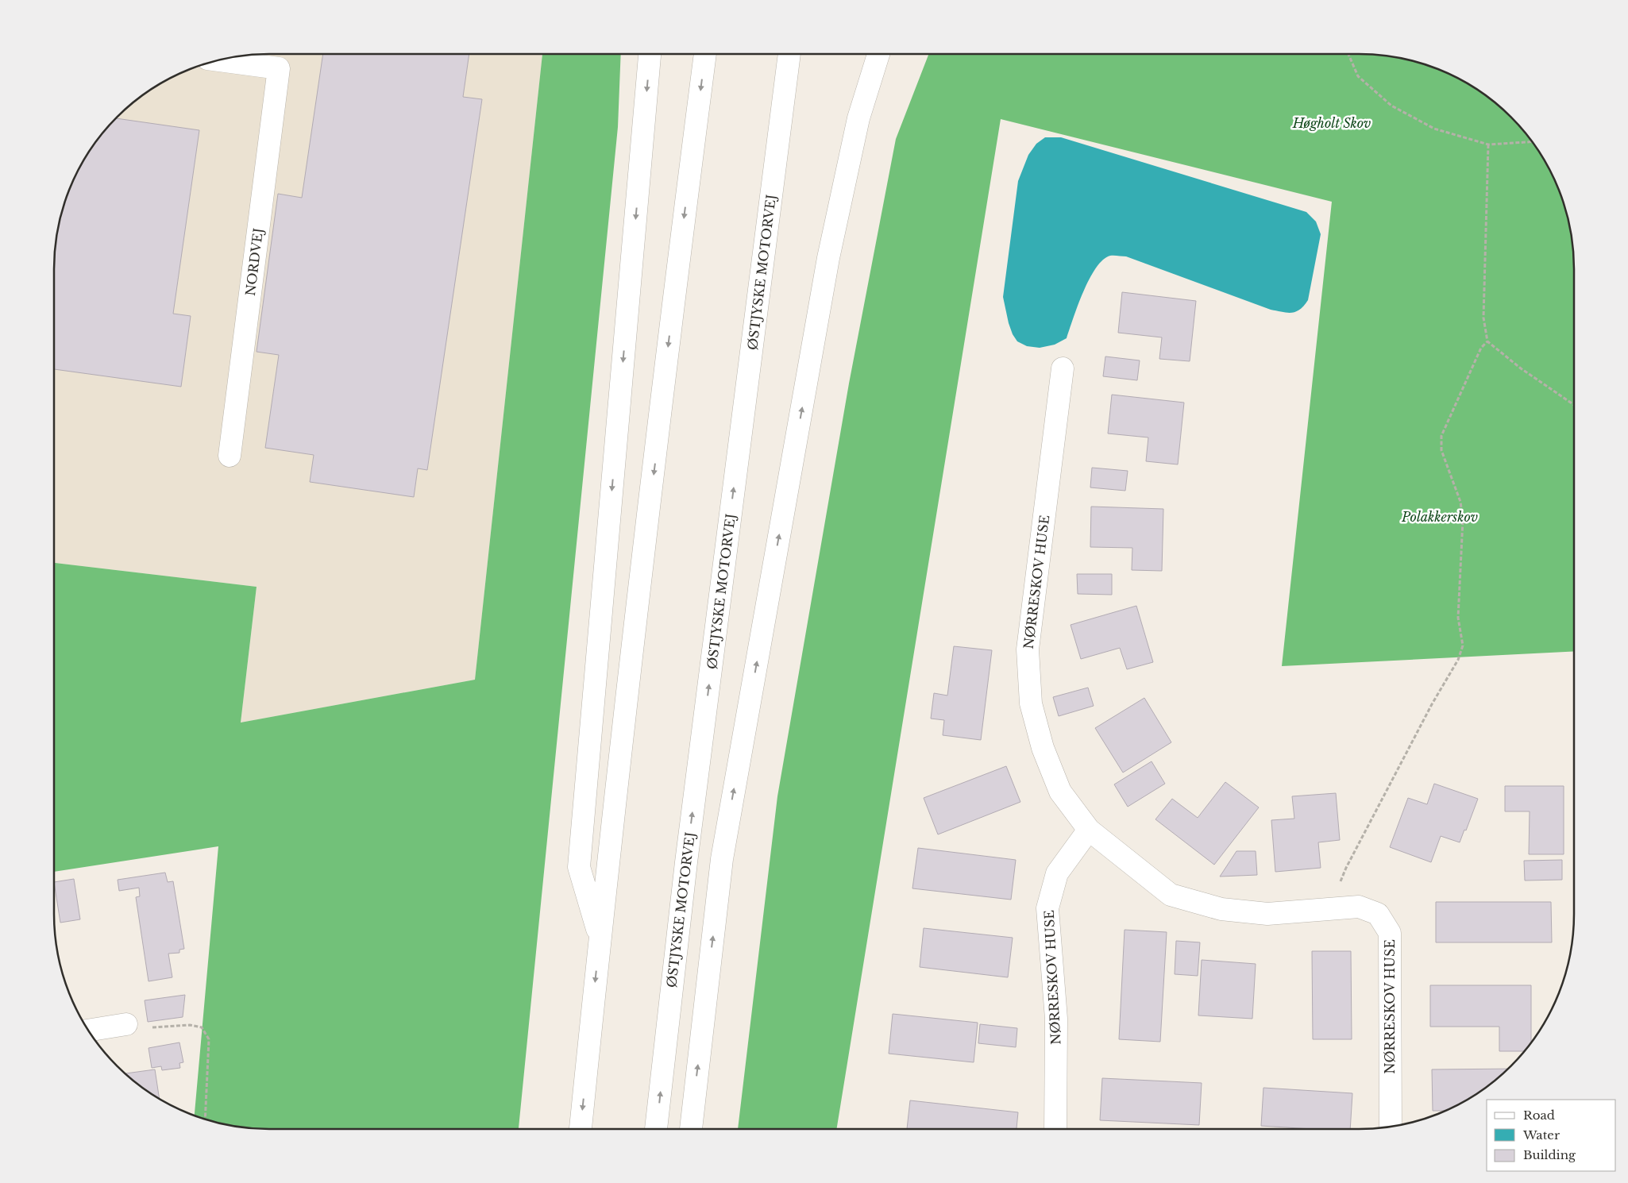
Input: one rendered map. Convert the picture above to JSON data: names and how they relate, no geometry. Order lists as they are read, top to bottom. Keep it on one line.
{"streets":{"main road":["NORDVEJ","ØSTJYSKE MOTORVEJ","NØRRESKOV HUSE"]},"parks":["Høgholt Skov","Polakkerskov"],"legend":["Road","Water","Building"]}
